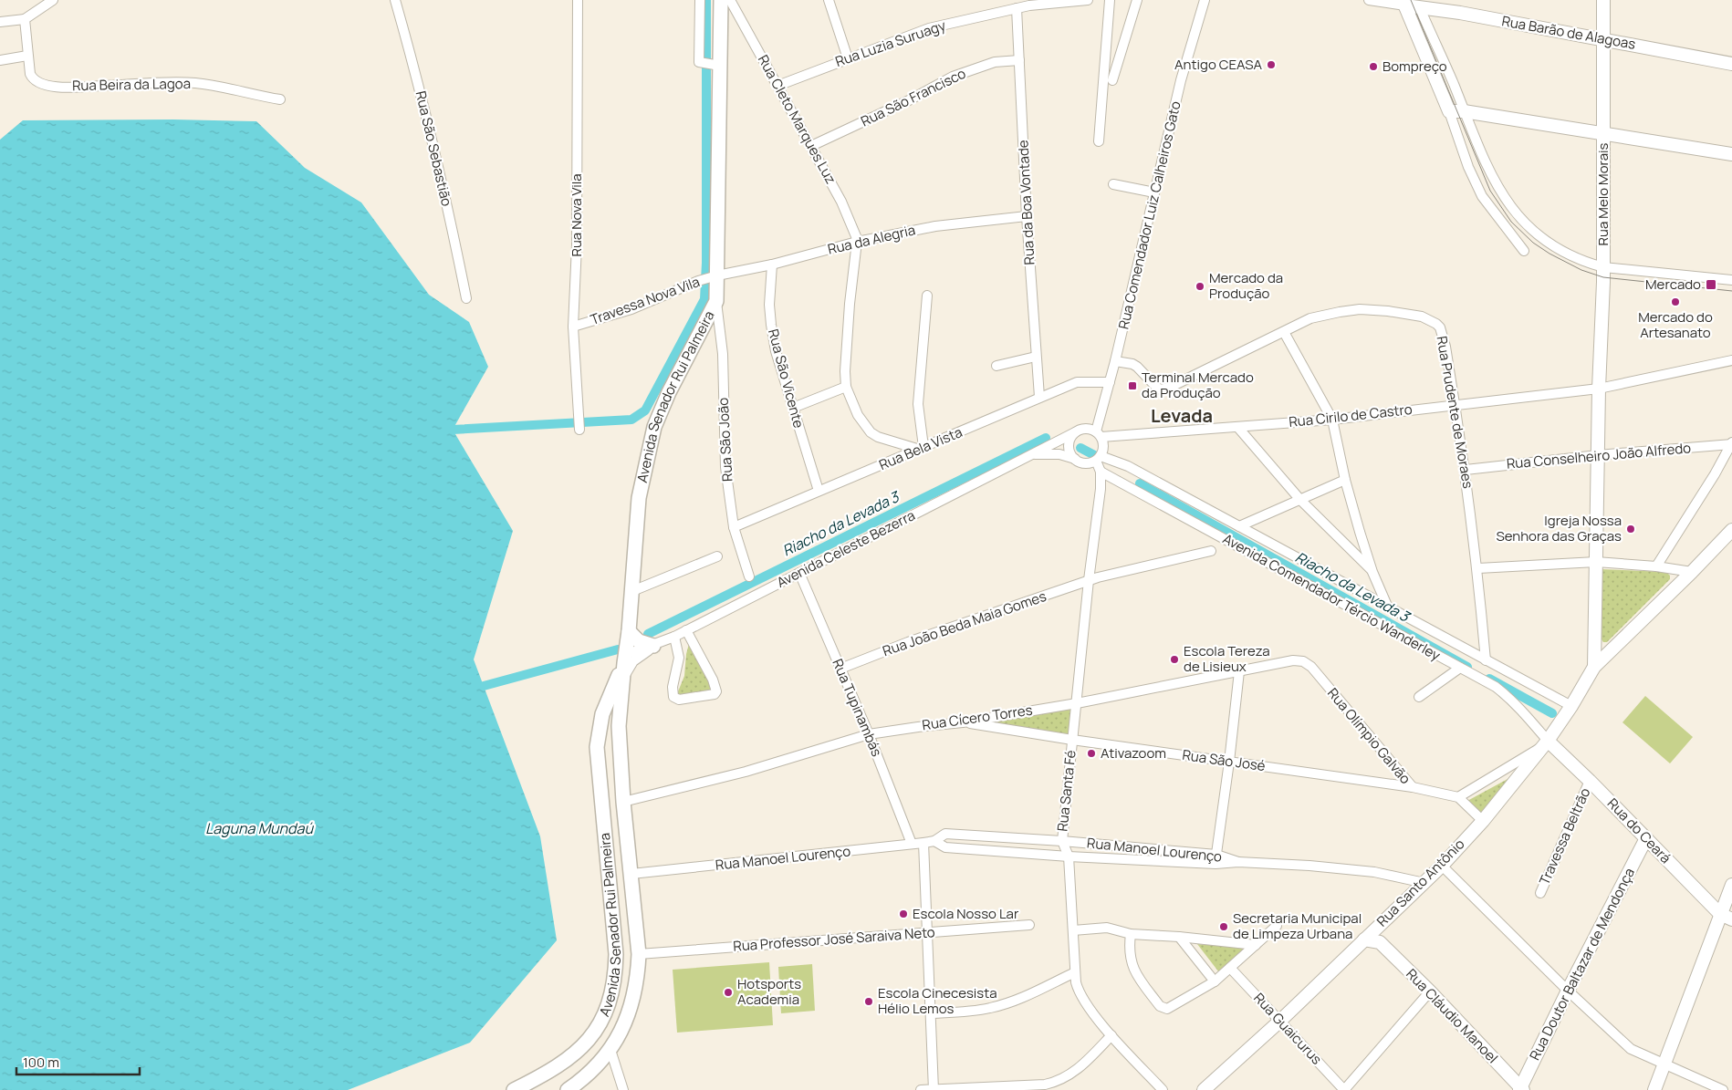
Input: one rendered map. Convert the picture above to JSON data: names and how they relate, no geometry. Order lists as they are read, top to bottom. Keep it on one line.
{"streets":{"main road":["Avenida Senador Rui Palmeira"],"street":["Rua Barão de Alagoas","Rua Luzia Suruagy","Rua Beira da Lagoa","Rua São Francisco","Rua Cleto Marques Luz","Rua São Sebastião","Rua Melo Morais","Rua da Boa Vontade","Rua Nova Vila","Rua Comendador Luiz Calheiros Gato","Rua da Alegria","Travessa Nova Vila","Rua São Vicente","Rua Prudente de Moraes","Rua Cirilo de Castro","Rua São João","Rua Bela Vista","Rua Conselheiro João Alfredo","Avenida Celeste Bezerra","Avenida Comendador Tércio Wanderley","Rua João Beda Maia Gomes","Rua Tupinambás","Rua Cícero Torres","Rua Olímpio Galvão","Rua São José","Rua Santa Fé","Rua do Ceará","Travessa Beltrão","Rua Manoel Lourenço","Rua Santo Antônio","Rua Professor José Saraiva Neto","Rua Doutor Baltazar de Mendonça","Rua Cláudio Manoel","Rua Guaicurus"]},"crossings":[["Rua Barão de Alagoas","Rua Melo Morais"],["Rua Luzia Suruagy","Rua Cleto Marques Luz"],["Rua Luzia Suruagy","Rua da Boa Vontade"],["Rua São Francisco","Rua Cleto Marques Luz"],["Rua São Francisco","Rua da Boa Vontade"],["Rua Cleto Marques Luz","Rua da Alegria"],["Rua Melo Morais","Rua Cirilo de Castro"],["Rua Melo Morais","Rua Conselheiro João Alfredo"],["Rua Melo Morais","Rua Santo Antônio"],["Rua da Boa Vontade","Rua da Alegria"],["Rua da Boa Vontade","Rua Bela Vista"],["Rua Nova Vila","Travessa Nova Vila"],["Rua Comendador Luiz Calheiros Gato","Rua Prudente de Moraes"],["Rua Comendador Luiz Calheiros Gato","Rua Cirilo de Castro"],["Rua Comendador Luiz Calheiros Gato","Rua Bela Vista"],["Rua Comendador Luiz Calheiros Gato","Avenida Celeste Bezerra"],["Rua Comendador Luiz Calheiros Gato","Avenida Comendador Tércio Wanderley"],["Rua Comendador Luiz Calheiros Gato","Rua Santa Fé"],["Rua da Alegria","Travessa Nova Vila"],["Rua da Alegria","Rua São Vicente"],["Rua da Alegria","Avenida Senador Rui Palmeira"],["Travessa Nova Vila","Avenida Senador Rui Palmeira"],["Rua São Vicente","Rua Bela Vista"],["Avenida Senador Rui Palmeira","Rua São João"],["Avenida Senador Rui Palmeira","Avenida Celeste Bezerra"],["Avenida Senador Rui Palmeira","Rua Cícero Torres"],["Avenida Senador Rui Palmeira","Rua Manoel Lourenço"],["Avenida Senador Rui Palmeira","Rua Professor José Saraiva Neto"],["Rua Prudente de Moraes","Rua Cirilo de Castro"],["Rua Prudente de Moraes","Rua Conselheiro João Alfredo"],["Rua Prudente de Moraes","Avenida Comendador Tércio Wanderley"],["Rua Cirilo de Castro","Avenida Celeste Bezerra"],["Rua Cirilo de Castro","Avenida Comendador Tércio Wanderley"],["Rua Cirilo de Castro","Rua Santa Fé"],["Rua São João","Rua Bela Vista"],["Avenida Celeste Bezerra","Avenida Comendador Tércio Wanderley"],["Avenida Celeste Bezerra","Rua Tupinambás"],["Avenida Celeste Bezerra","Rua Santa Fé"],["Avenida Comendador Tércio Wanderley","Rua Santa Fé"],["Avenida Comendador Tércio Wanderley","Rua do Ceará"],["Avenida Comendador Tércio Wanderley","Rua Santo Antônio"],["Rua João Beda Maia Gomes","Rua Tupinambás"],["Rua João Beda Maia Gomes","Rua Santa Fé"],["Rua Tupinambás","Rua Cícero Torres"],["Rua Tupinambás","Rua Manoel Lourenço"],["Rua Cícero Torres","Rua Olímpio Galvão"],["Rua Cícero Torres","Rua São José"],["Rua Cícero Torres","Rua Santa Fé"],["Rua Olímpio Galvão","Rua São José"],["Rua São José","Rua Santa Fé"],["Rua Santa Fé","Rua Manoel Lourenço"],["Rua do Ceará","Travessa Beltrão"],["Rua do Ceará","Rua Santo Antônio"],["Rua do Ceará","Rua Doutor Baltazar de Mendonça"],["Rua Manoel Lourenço","Rua Santo Antônio"],["Rua Santo Antônio","Rua Guaicurus"],["Rua Doutor Baltazar de Mendonça","Rua Cláudio Manoel"]],"districts":["Levada"],"water":["Riacho da Levada 3","Laguna Mundaú"],"places":{"other":["Antigo CEASA","Bompreço","Mercado da Produção","Mercado do Artesanato","Igreja Nossa Senhora das Graças","Escola Tereza de Lisieux","Ativazoom","Escola Nosso Lar","Secretaria Municipal de Limpeza Urbana","Hotsports Academia","Escola Cinecesista Hélio Lemos"],"transit":["Mercado","Terminal Mercado da Produção"]},"scale_bar":"100 m"}
